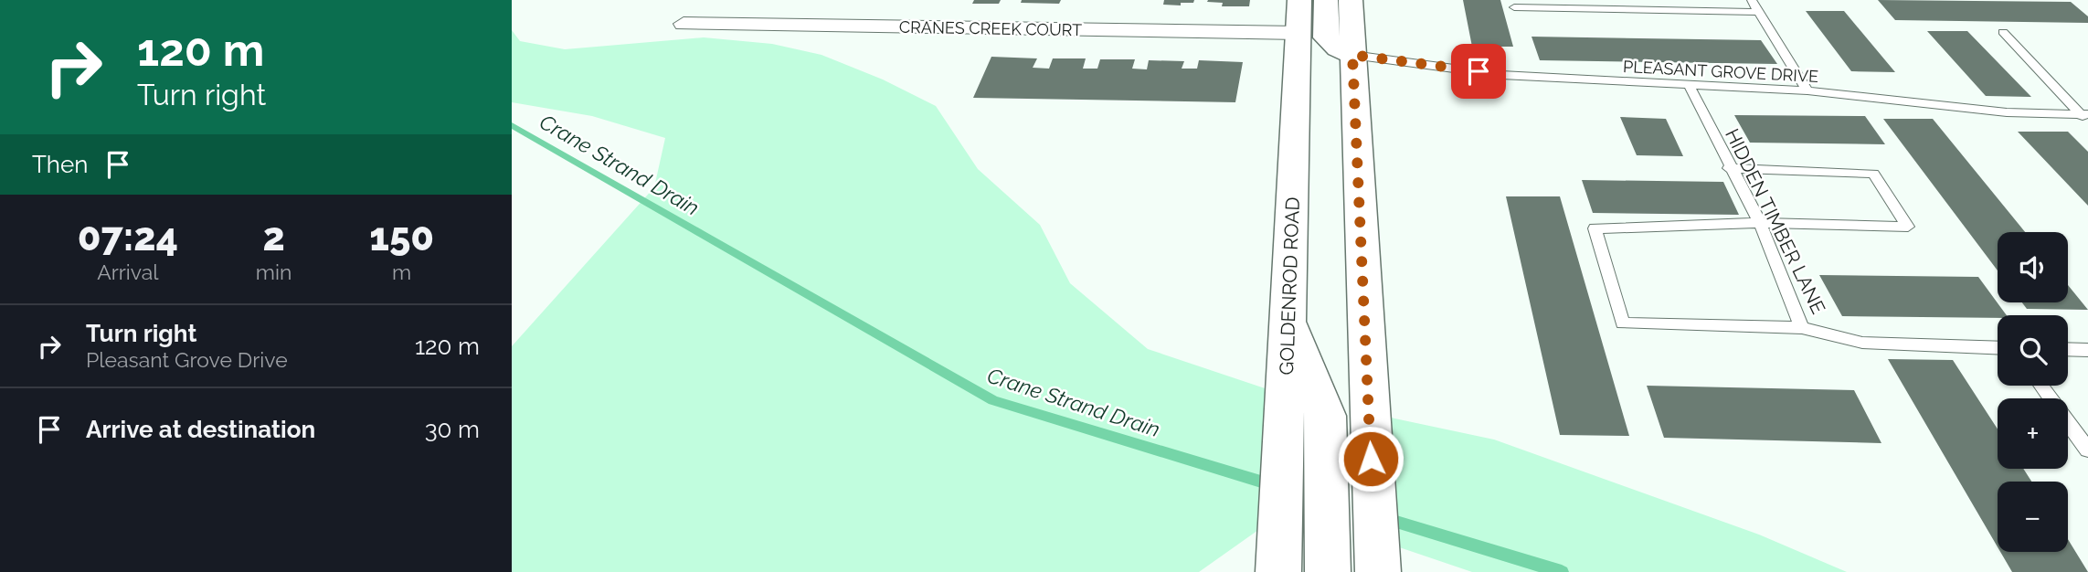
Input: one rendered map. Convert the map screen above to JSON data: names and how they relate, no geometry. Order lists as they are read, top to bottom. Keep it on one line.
{"streets":{"main road":["GOLDENROD ROAD"],"street":["CRANES CREEK COURT"],"lane":["PLEASANT GROVE DRIVE","HIDDEN TIMBER LANE"]},"crossings":[["CRANES CREEK COURT","GOLDENROD ROAD"],["PLEASANT GROVE DRIVE","HIDDEN TIMBER LANE"]],"water":["Crane Strand Drain"],"page":{"turn":["120 m","Turn right"],"then":"Then","eta":["07:24","Arrival","2","min","150","m"],"map_buttons":["+","−"],"list":[{"name":"Turn right","note":"Pleasant Grove Drive","value":"120 m"},{"name":"Arrive at destination","value":"30 m"}]}}
